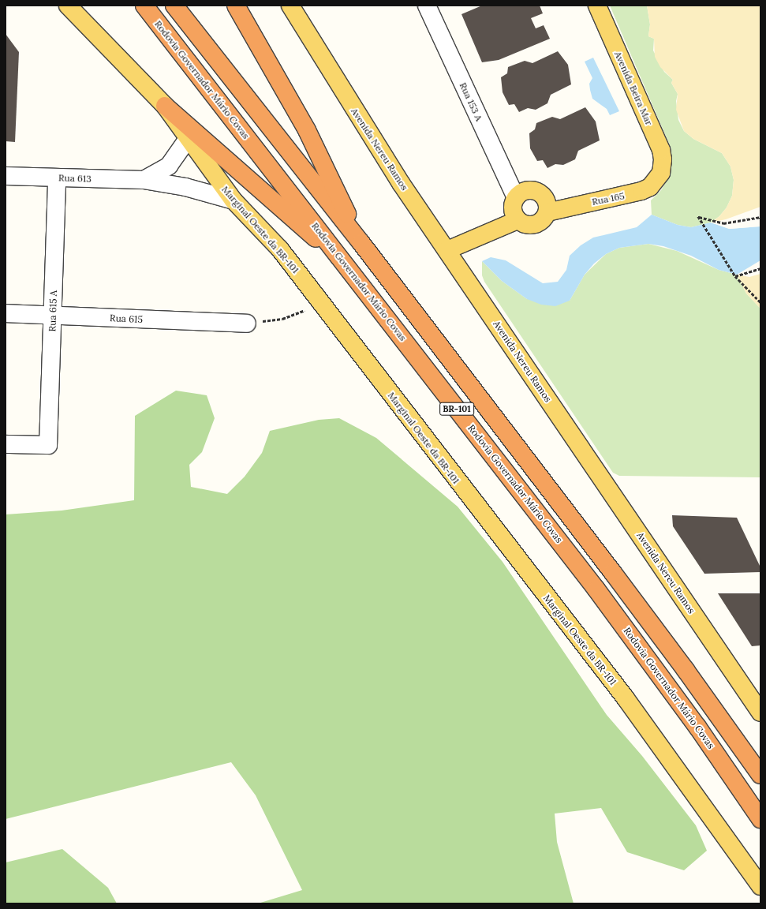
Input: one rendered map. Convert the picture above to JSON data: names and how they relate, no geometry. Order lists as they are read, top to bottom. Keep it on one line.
{"streets":{"highway":["Rodovia Governador Mário Covas","BR-101"],"main road":["Avenida Beira Mar","Avenida Nereu Ramos","Rua 165","Marginal Oeste da BR-101"],"street":["Rua 153 A","Rua 613","Rua 615 A","Rua 615"]},"crossings":[["Avenida Beira Mar","Rua 165"],["Rua 153 A","Rua 165"],["Rua 613","Marginal Oeste da BR-101"],["Rua 613","Rua 615 A"],["Rua 615 A","Rua 615"]]}
